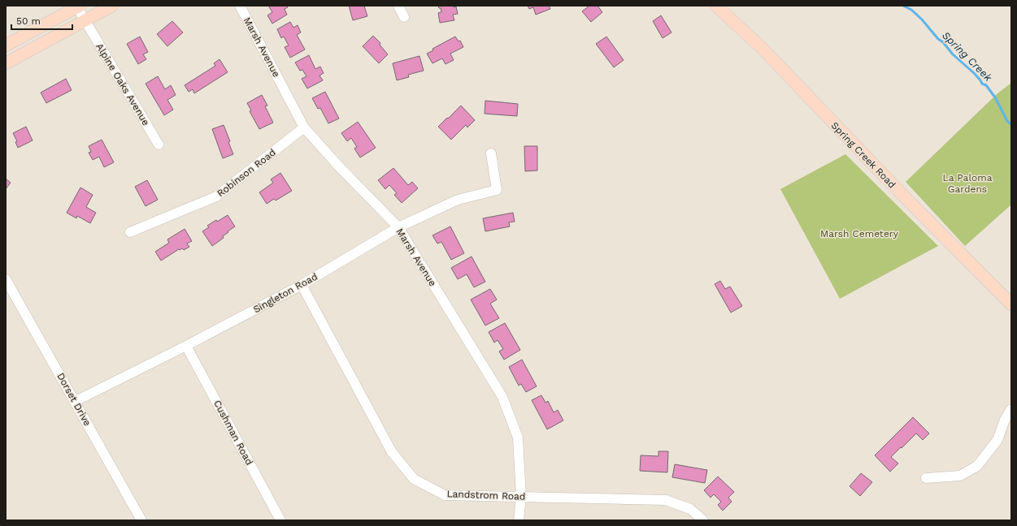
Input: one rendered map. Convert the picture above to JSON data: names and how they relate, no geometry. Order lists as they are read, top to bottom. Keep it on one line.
{"streets":{"main road":["Spring Creek Road"],"street":["Marsh Avenue","Alpine Oaks Avenue","Robinson Road","Singleton Road","Dorset Drive","Cushman Road","Landstrom Road"]},"crossings":[["Marsh Avenue","Robinson Road"],["Marsh Avenue","Singleton Road"],["Marsh Avenue","Landstrom Road"],["Singleton Road","Dorset Drive"],["Singleton Road","Cushman Road"],["Singleton Road","Landstrom Road"]],"water":["Spring Creek"],"parks":["La Paloma Gardens","Marsh Cemetery"],"scale_bar":"50 m"}
